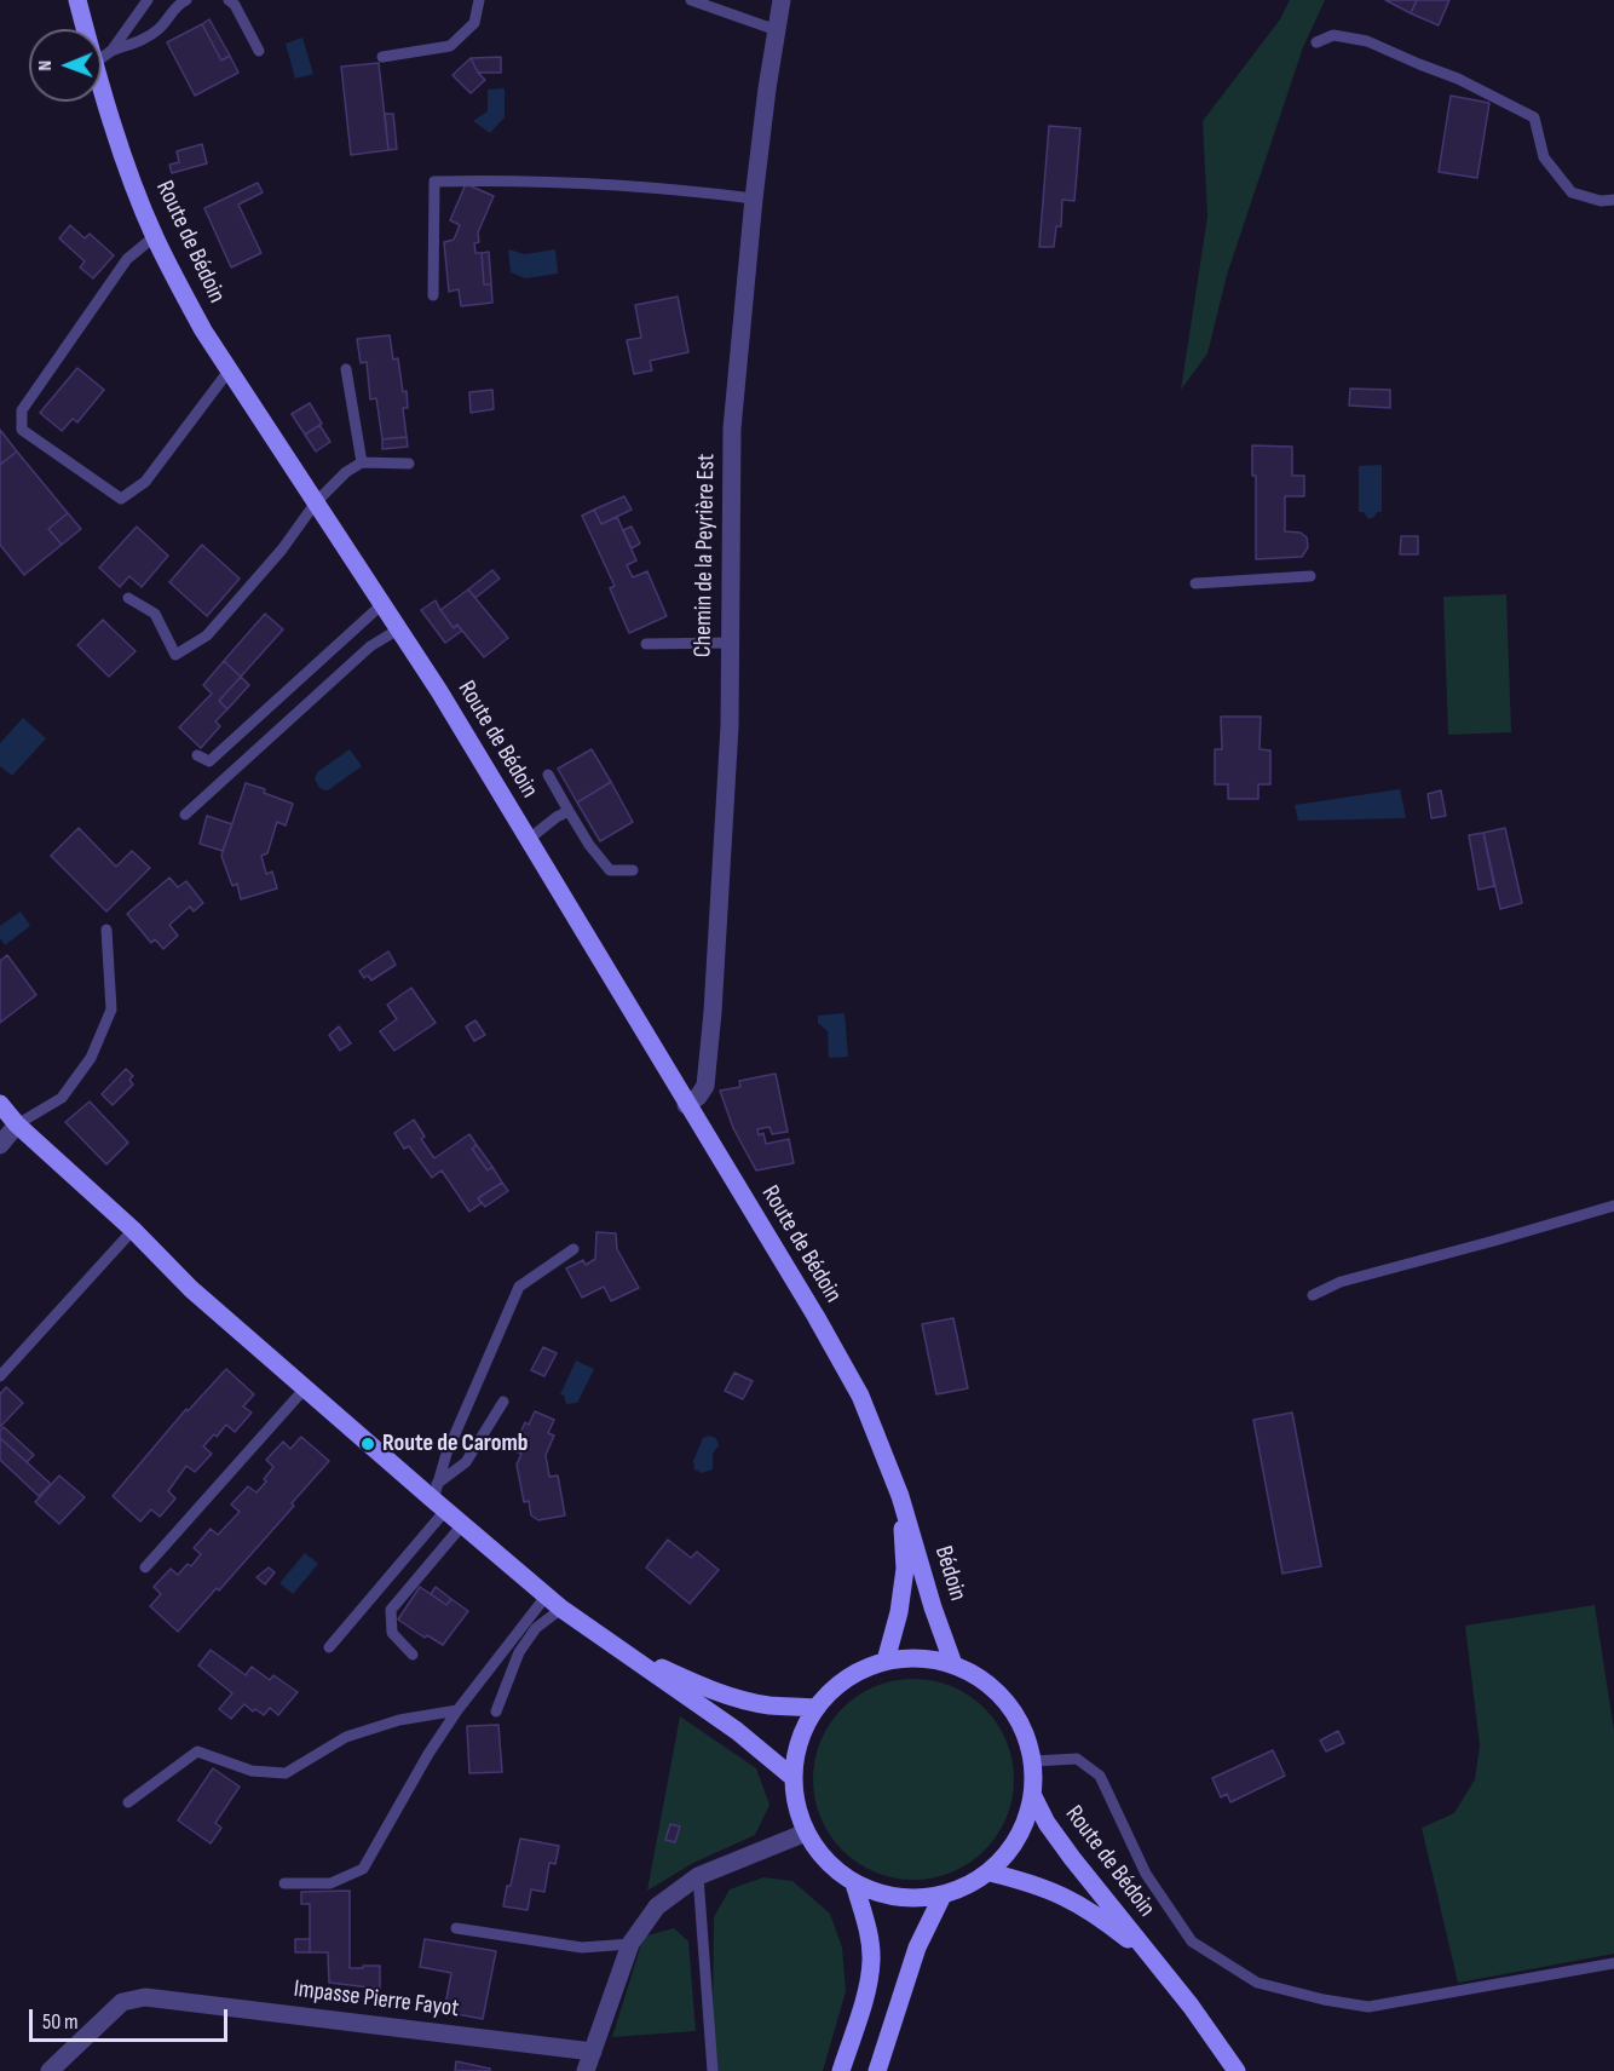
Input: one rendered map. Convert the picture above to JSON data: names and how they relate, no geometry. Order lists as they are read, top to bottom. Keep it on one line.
{"streets":{"main road":["Route de Bédoin","Bédoin"],"street":["Chemin de la Peyrière Est","Impasse Pierre Fayot"]},"crossings":[["Route de Bédoin","Chemin de la Peyrière Est"],["Route de Bédoin","Bédoin"]],"places":["Route de Caromb"],"scale_bar":"50 m","north":"left"}
